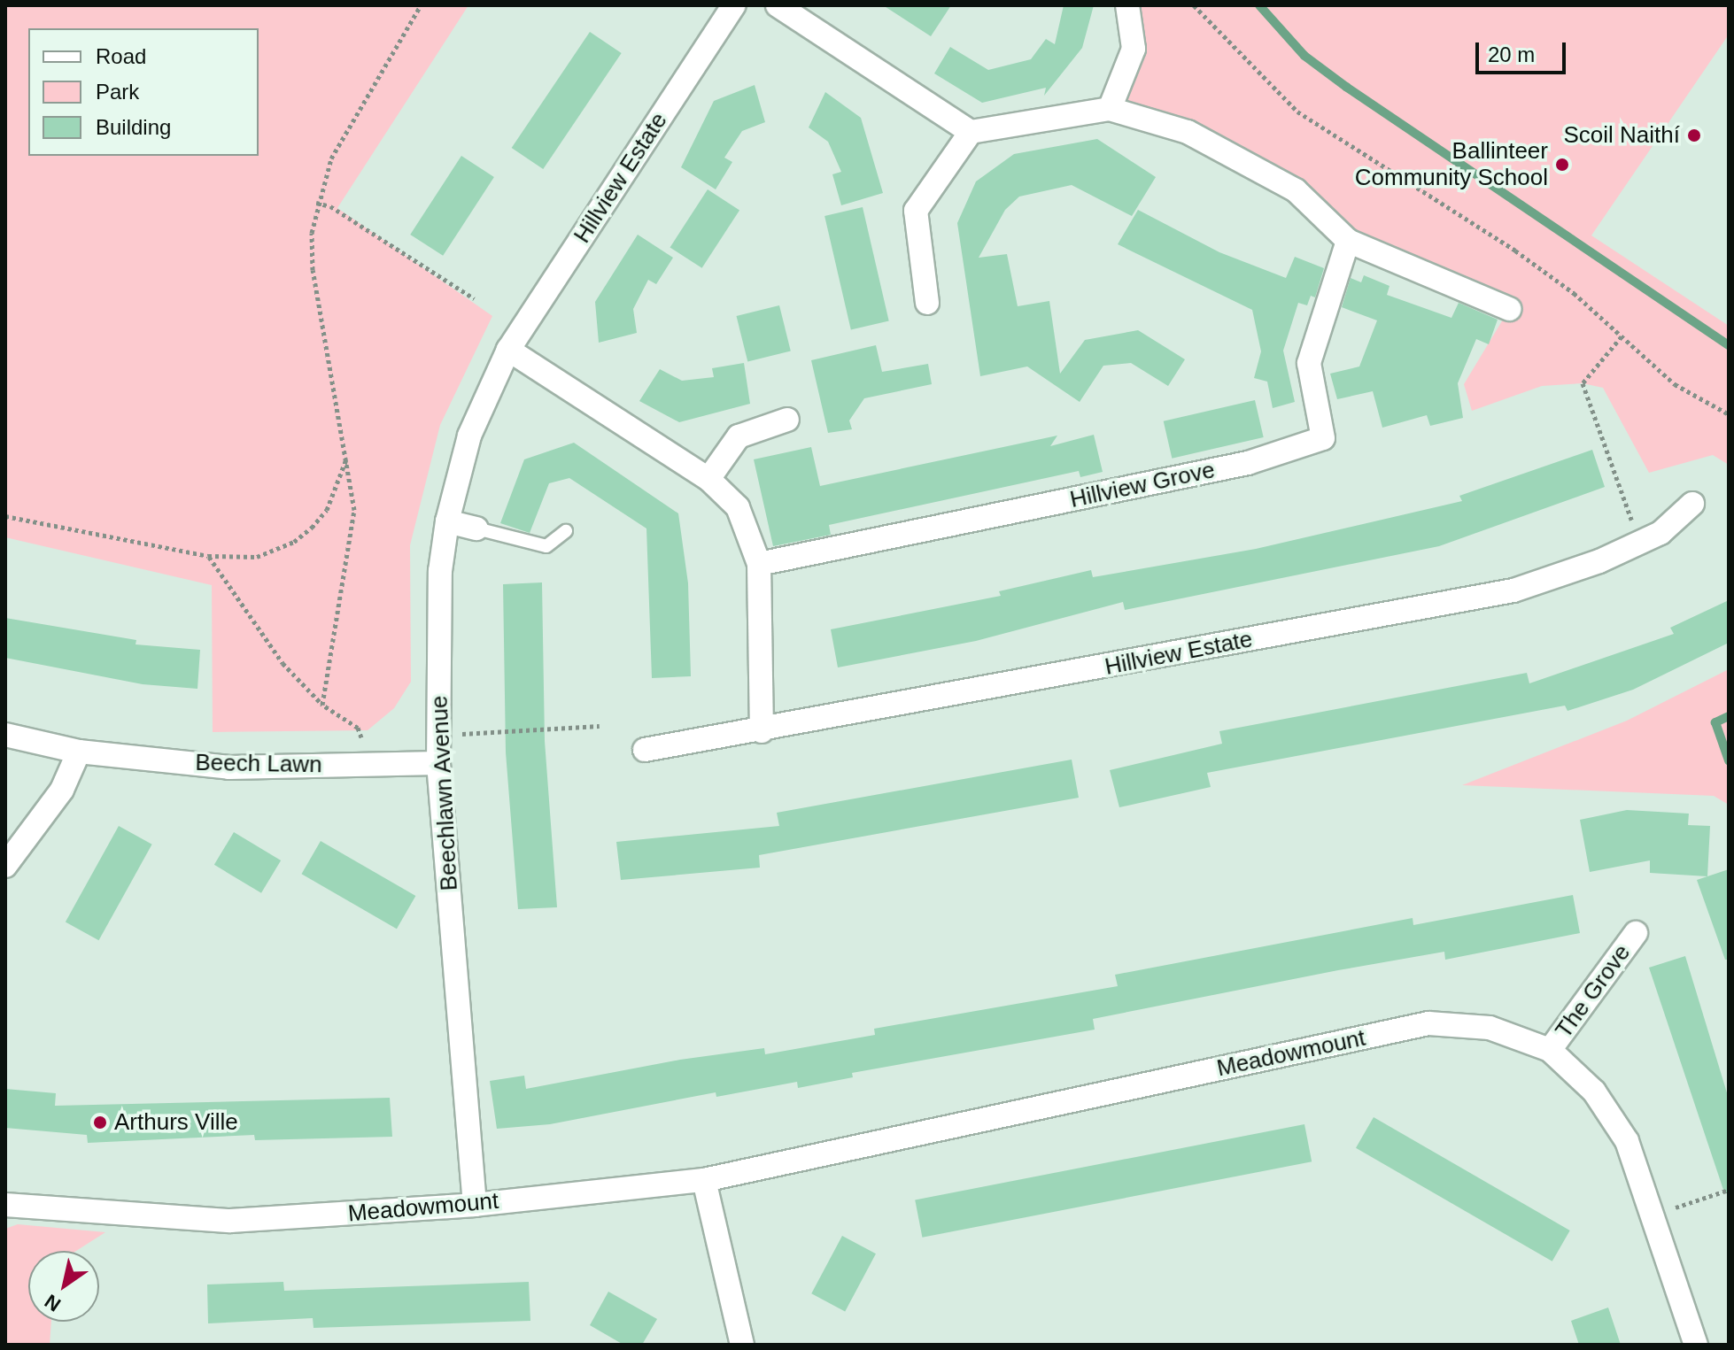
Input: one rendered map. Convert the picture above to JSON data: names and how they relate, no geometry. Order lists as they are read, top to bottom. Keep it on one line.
{"streets":{"street":["Hillview Estate","Hillview Grove","Beech Lawn","Beechlawn Avenue","The Grove","Meadowmount"]},"crossings":[["Hillview Estate","Beechlawn Avenue"],["Beech Lawn","Beechlawn Avenue"],["Beechlawn Avenue","Meadowmount"],["The Grove","Meadowmount"]],"places":["Scoil Naithí","Ballinteer Community School","Arthurs Ville"],"legend":["Road","Park","Building"],"scale_bar":"20 m","north":"bottom left"}
